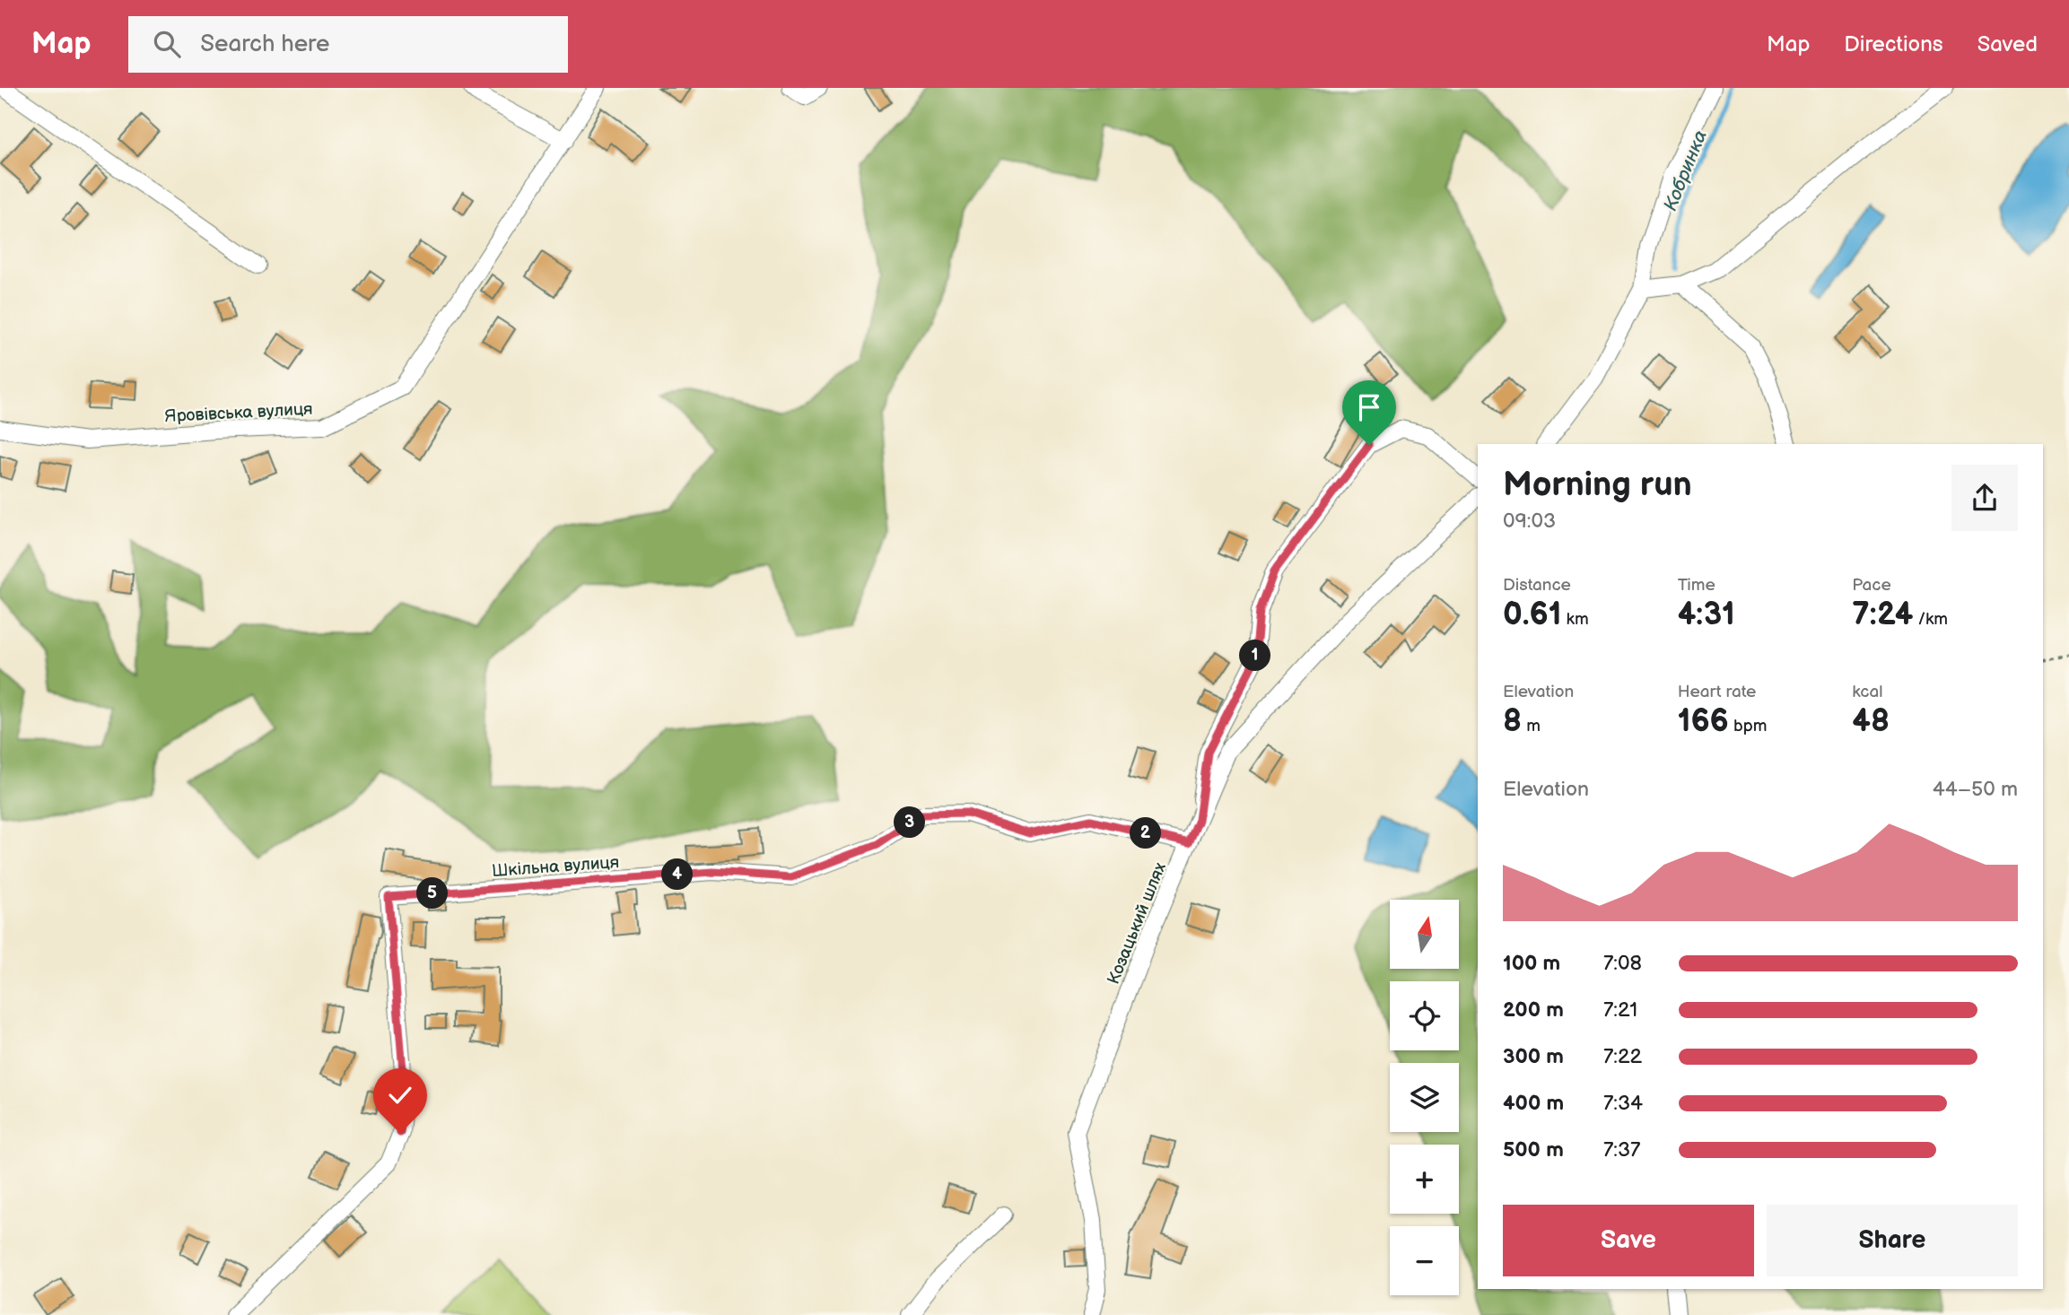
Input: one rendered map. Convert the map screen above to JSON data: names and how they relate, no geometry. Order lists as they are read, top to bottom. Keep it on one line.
{"streets":{"street":["Яровівська вулиця","Шкільна вулиця","Козацький шлях"]},"crossings":[["Шкільна вулиця","Козацький шлях"]],"water":["Кобринка"],"north":"top","page":{"header":"Map","search":"Search here","nav":["Map","Directions","Saved"],"heading":["Morning run","09:03"],"stats":[["Distance","0.61 km"],["Time","4:31"],["Pace","7:24 /km"],["Elevation","8 m"],["Heart rate","166 bpm"],["kcal","48"]],"pins":["1","3","2","4","5"],"chart":["Elevation","44–50 m"],"map_buttons":["+","−"],"list":[{"name":"100 m","note":"7:08"},{"name":"200 m","note":"7:21"},{"name":"300 m","note":"7:22"},{"name":"400 m","note":"7:34"},{"name":"500 m","note":"7:37"}],"buttons":["Save","Share"]}}
